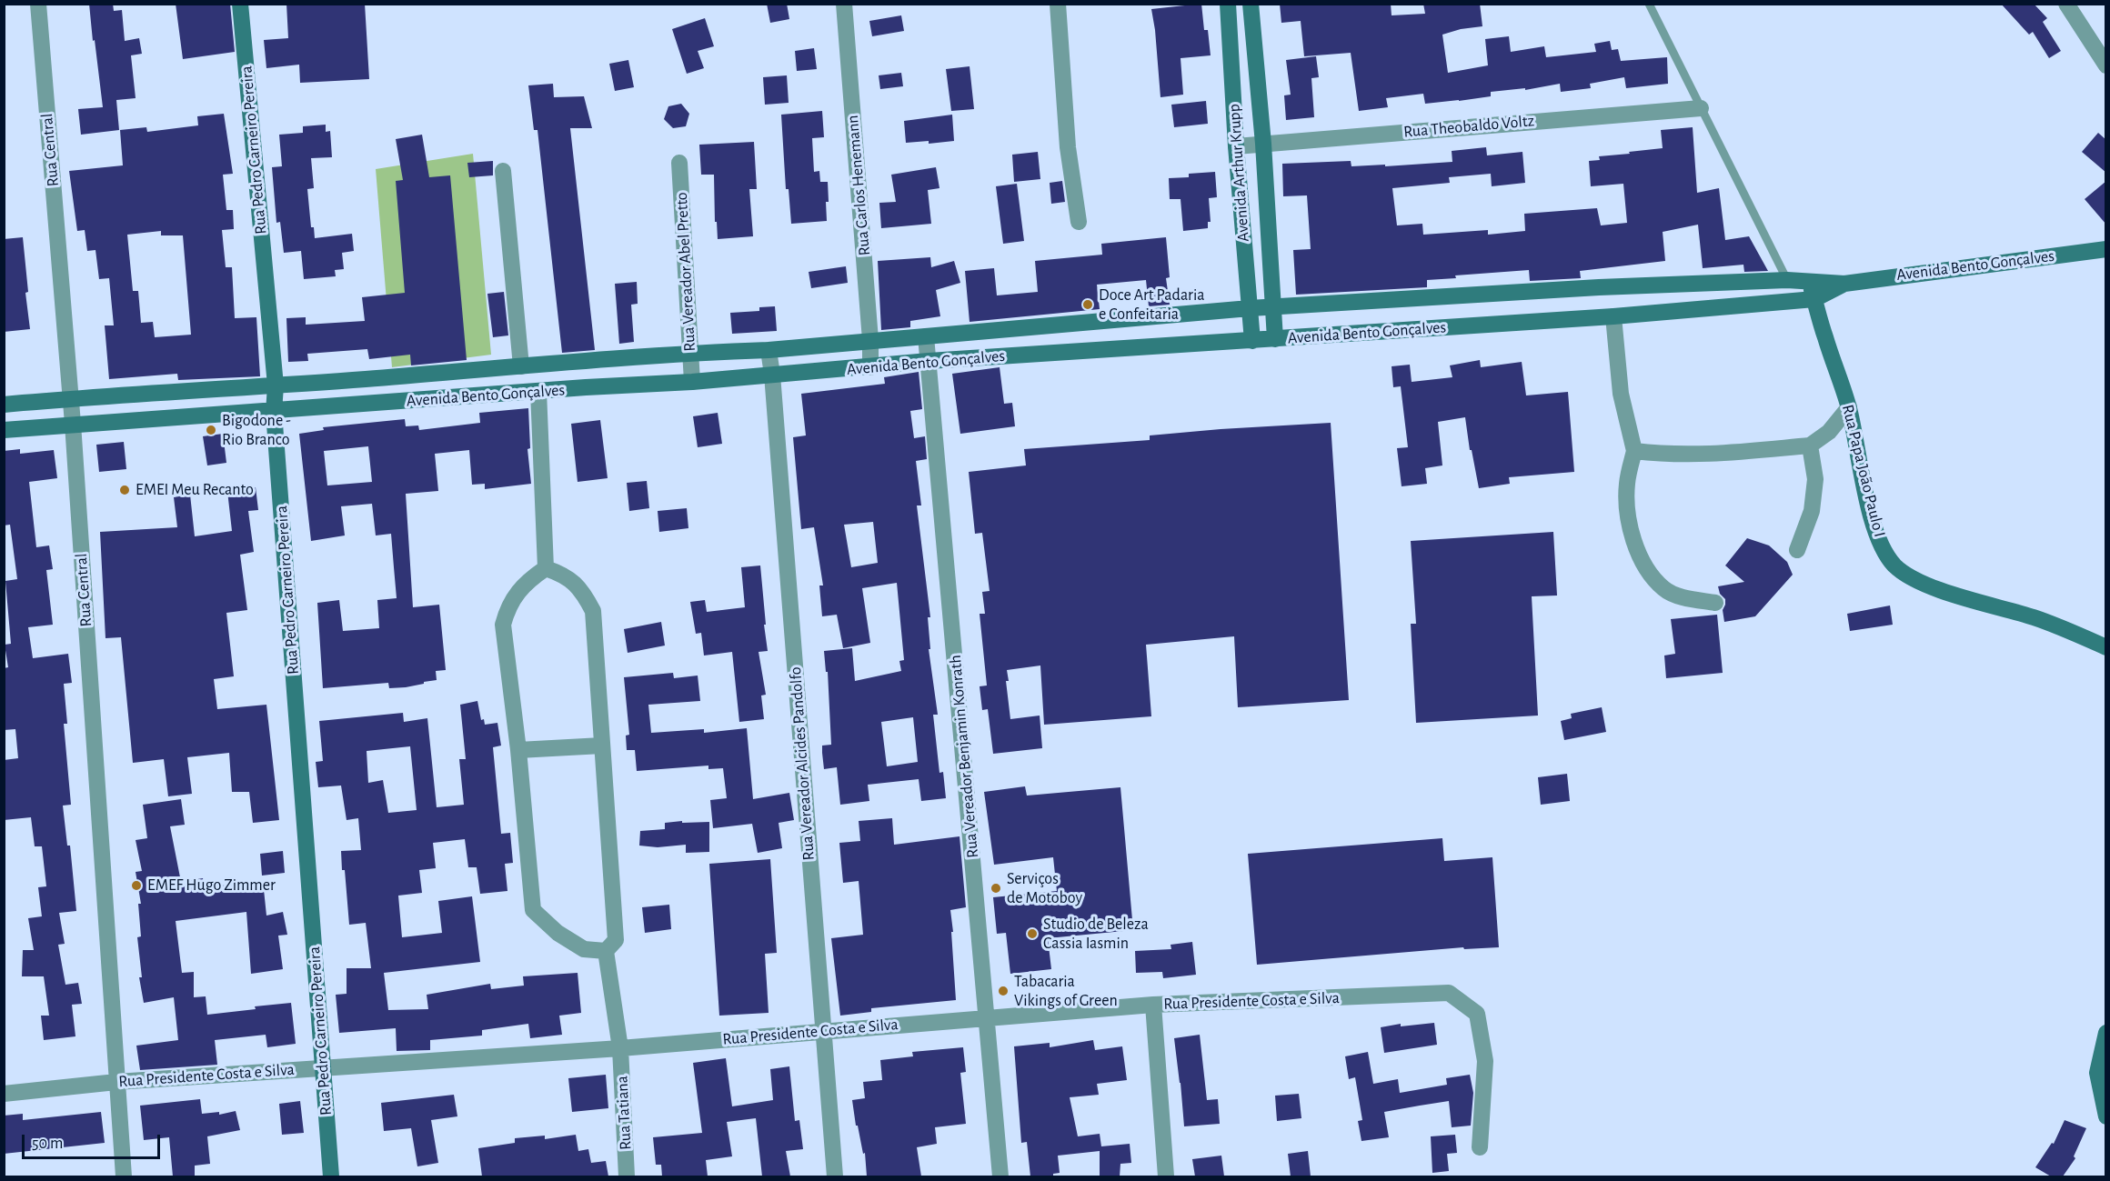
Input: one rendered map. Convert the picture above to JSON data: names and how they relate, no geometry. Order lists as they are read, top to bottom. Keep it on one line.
{"streets":{"main road":["Rua Pedro Carneiro Pereira","Avenida Arthur Krupp","Avenida Bento Gonçalves","Rua Papa João Paulo I"],"street":["Rua Theobaldo Voltz","Rua Central","Rua Carlos Henemann","Rua Vereador Abel Pretto","Rua Vereador Benjamin Konrath","Rua Vereador Alcides Pandolfo","Rua Presidente Costa e Silva","Rua Tatiana"]},"crossings":[["Rua Theobaldo Voltz","Avenida Arthur Krupp"],["Rua Central","Avenida Bento Gonçalves"],["Rua Central","Rua Presidente Costa e Silva"],["Rua Pedro Carneiro Pereira","Avenida Bento Gonçalves"],["Rua Pedro Carneiro Pereira","Rua Presidente Costa e Silva"],["Avenida Arthur Krupp","Avenida Bento Gonçalves"],["Rua Carlos Henemann","Avenida Bento Gonçalves"],["Avenida Bento Gonçalves","Rua Vereador Abel Pretto"],["Avenida Bento Gonçalves","Rua Papa João Paulo I"],["Avenida Bento Gonçalves","Rua Vereador Benjamin Konrath"],["Avenida Bento Gonçalves","Rua Vereador Alcides Pandolfo"],["Rua Vereador Benjamin Konrath","Rua Presidente Costa e Silva"],["Rua Vereador Alcides Pandolfo","Rua Presidente Costa e Silva"],["Rua Presidente Costa e Silva","Rua Tatiana"]],"places":["Doce Art Padaria e Confeitaria","Bigodone - Rio Branco","EMEI Meu Recanto","EMEF Hugo Zimmer","Serviços de Motoboy","Studio de Beleza Cassia Iasmin","Tabacaria Vikings of Green"],"scale_bar":"50 m"}
